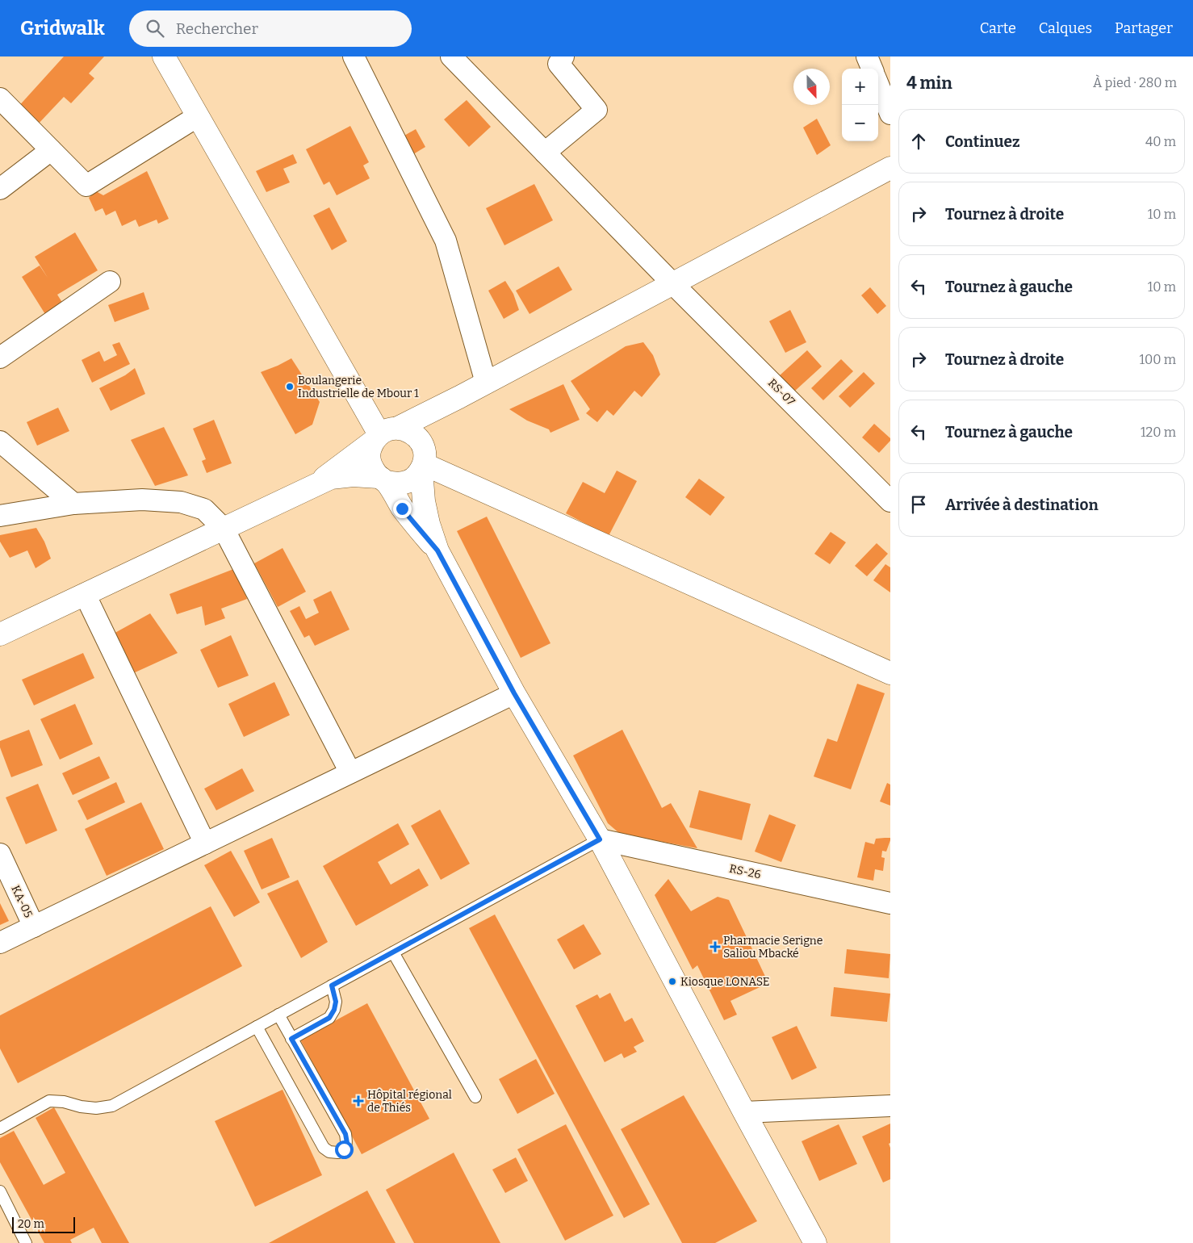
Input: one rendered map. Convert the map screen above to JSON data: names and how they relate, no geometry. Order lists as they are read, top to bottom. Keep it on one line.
{"streets":{"street":["RS-07","RS-26","KA-05"]},"places":{"other":["Boulangerie Industrielle de Mbour 1","Kiosque LONASE"],"health":["Pharmacie Serigne Saliou Mbacké","Hôpital régional de Thiés"]},"scale_bar":"20 m","north":"bottom","page":{"header":"Gridwalk","search":"Rechercher","nav":["Carte","Calques","Partager"],"heading":["4 min","À pied · 280 m"],"map_buttons":["+","−"],"list":[["Continuez","40 m"],["Tournez à droite","10 m"],["Tournez à gauche","10 m"],["Tournez à droite","100 m"],["Tournez à gauche","120 m"],"Arrivée à destination"],"scale":"20 m"}}
